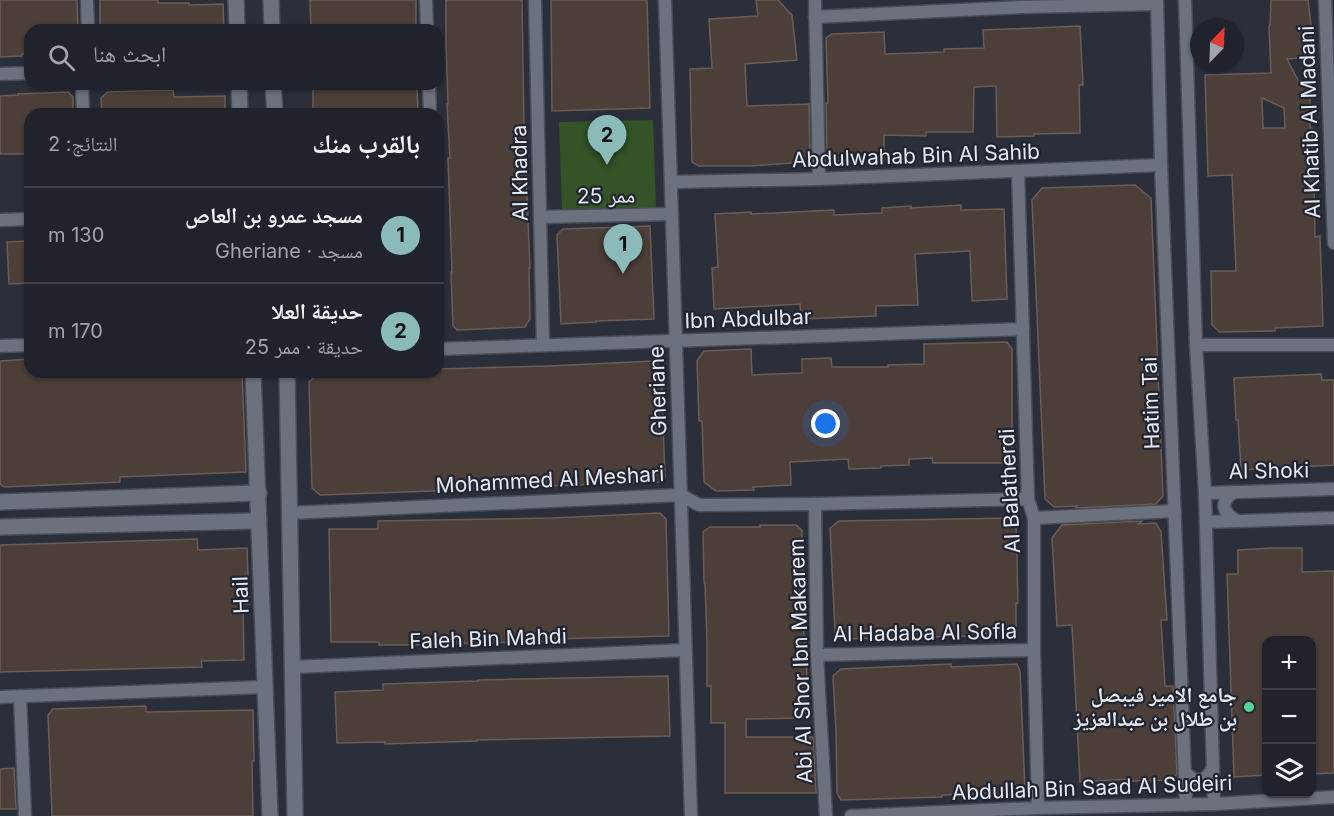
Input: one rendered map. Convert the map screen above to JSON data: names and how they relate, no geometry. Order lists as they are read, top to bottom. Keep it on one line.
{"streets":{"street":["Al Khatib Al Madani","Abdulwahab Bin Al Sahib","Al Khadra","ممر 25","Ibn Abdulbar","Gheriane","Hatim Tai","Al Shoki","Mohammed Al Meshari","Al Balatherdi","Hail","Al Hadaba Al Sofla","Faleh Bin Mahdi","Abi Al Shor Ibn Makarem","Abdullah Bin Saad Al Sudeiri"]},"crossings":[["Abdulwahab Bin Al Sahib","Gheriane"],["Abdulwahab Bin Al Sahib","Hatim Tai"],["Abdulwahab Bin Al Sahib","Al Balatherdi"],["Al Khadra","ممر 25"],["Al Khadra","Ibn Abdulbar"],["ممر 25","Gheriane"],["Ibn Abdulbar","Gheriane"],["Ibn Abdulbar","Al Balatherdi"],["Gheriane","Mohammed Al Meshari"],["Gheriane","Faleh Bin Mahdi"],["Hatim Tai","Abdullah Bin Saad Al Sudeiri"],["Mohammed Al Meshari","Al Balatherdi"],["Mohammed Al Meshari","Hail"],["Mohammed Al Meshari","Abi Al Shor Ibn Makarem"],["Al Balatherdi","Al Hadaba Al Sofla"],["Al Balatherdi","Abdullah Bin Saad Al Sudeiri"],["Hail","Faleh Bin Mahdi"],["Al Hadaba Al Sofla","Abi Al Shor Ibn Makarem"]],"places":["جامع الامير فيبصل بن طلال بن عبدالعزيز"],"north":"top right","page":{"search":"ابحث هنا","heading":["بالقرب منك","النتائج: 2"],"pins":["2","1"],"list":[{"mark":"1","name":"مسجد عمرو بن العاص","note":"مسجد · Gheriane","value":"130 m"},{"mark":"2","name":"حديقة العلا","note":"حديقة · ممر 25","value":"170 m"}],"map_buttons":["+","−"]}}
